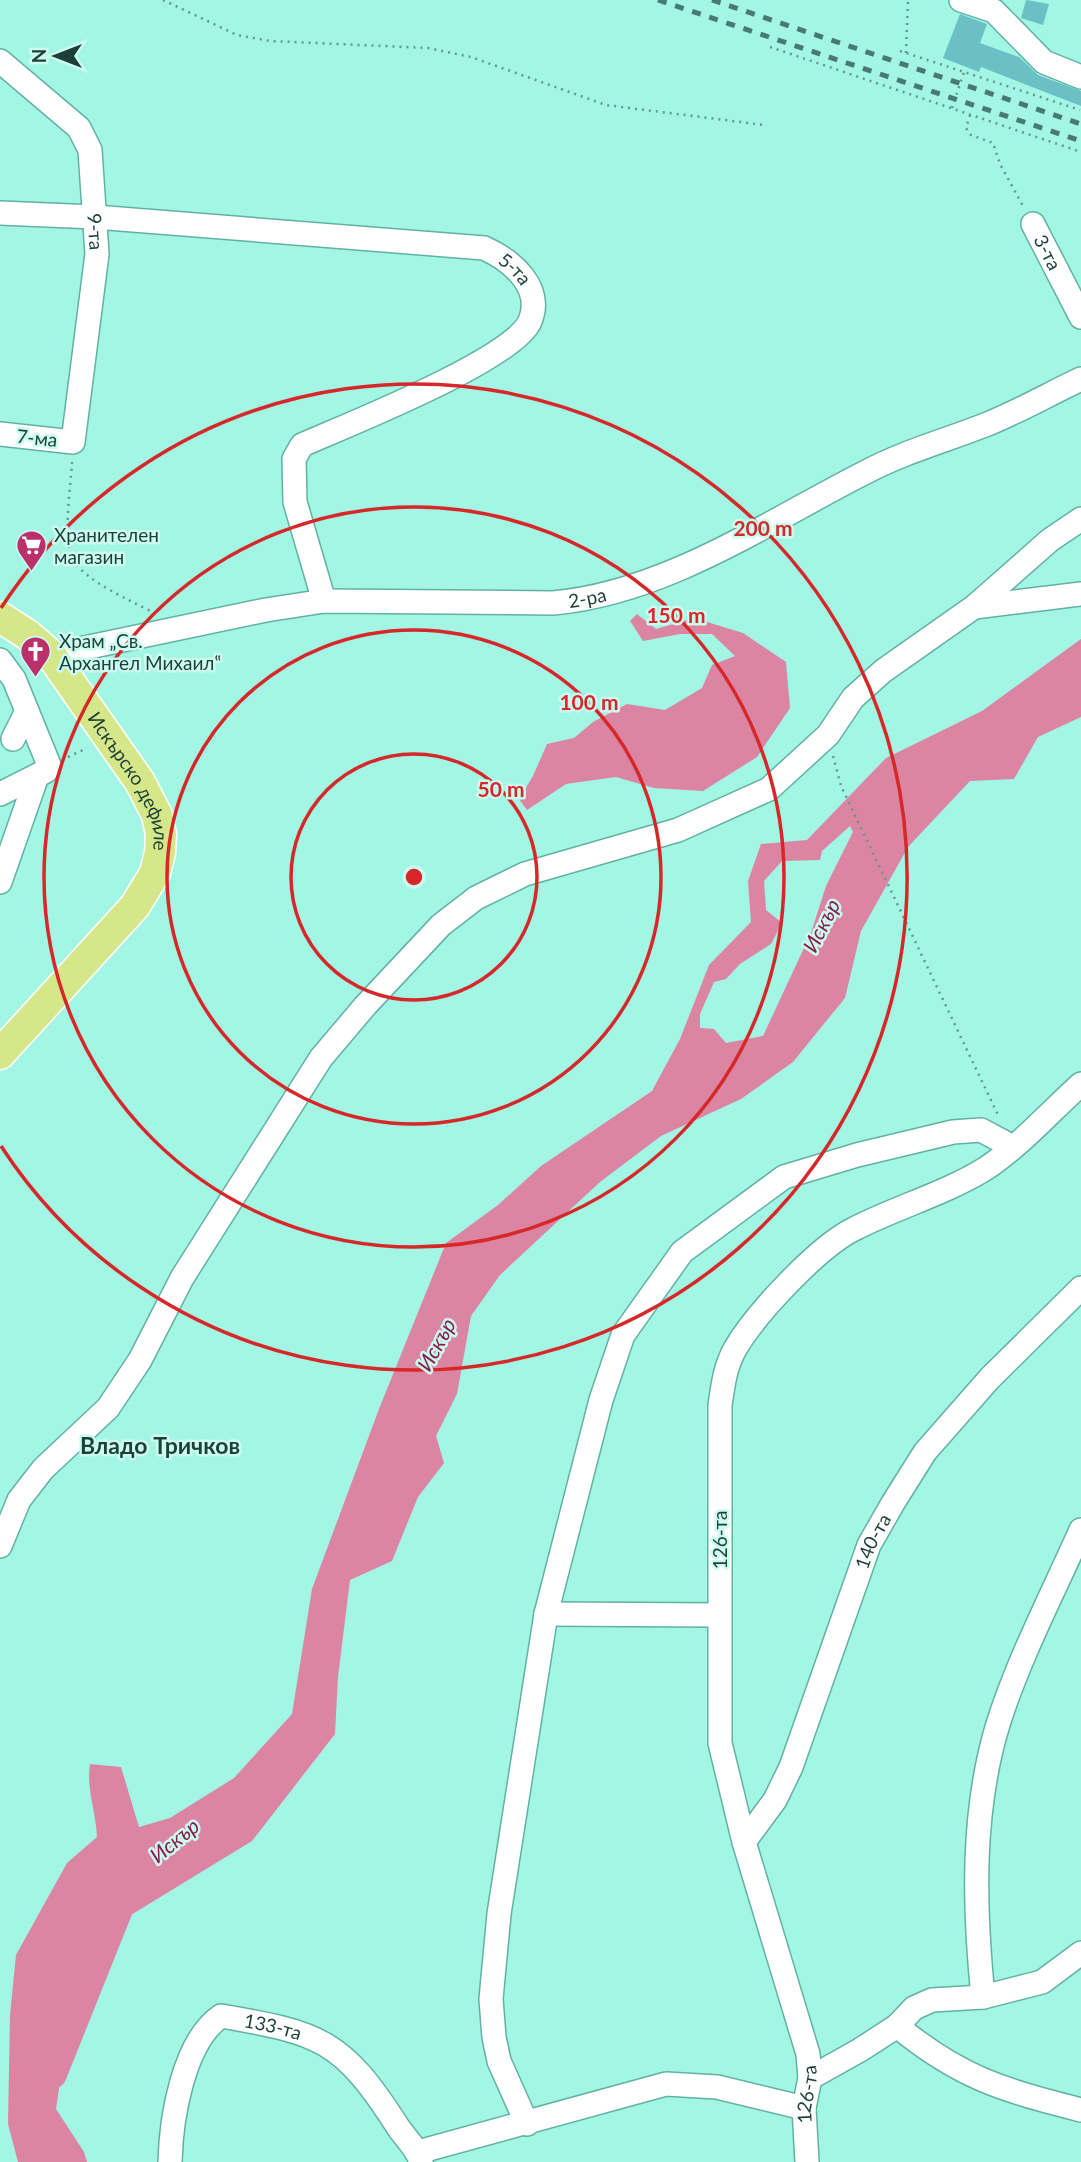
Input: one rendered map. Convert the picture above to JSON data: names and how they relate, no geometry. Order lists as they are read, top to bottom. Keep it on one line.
{"streets":{"main road":["Искърско дефиле"],"street":["9-та","3-та","5-та","7-ма","2-ра","126-та","140-та","133-та"]},"crossings":[["9-та","5-та"],["9-та","7-ма"],["5-та","2-ра"],["2-ра","Искърско дефиле"],["126-та","140-та"]],"districts":["Владо Тричков"],"water":["Искър"],"places":{"supermarket":["Хранителен магазин"],"church":["Храм „Св. Архангел Михаил‟"]},"north":"left","rings":["200 m","150 m","100 m","50 m"]}
